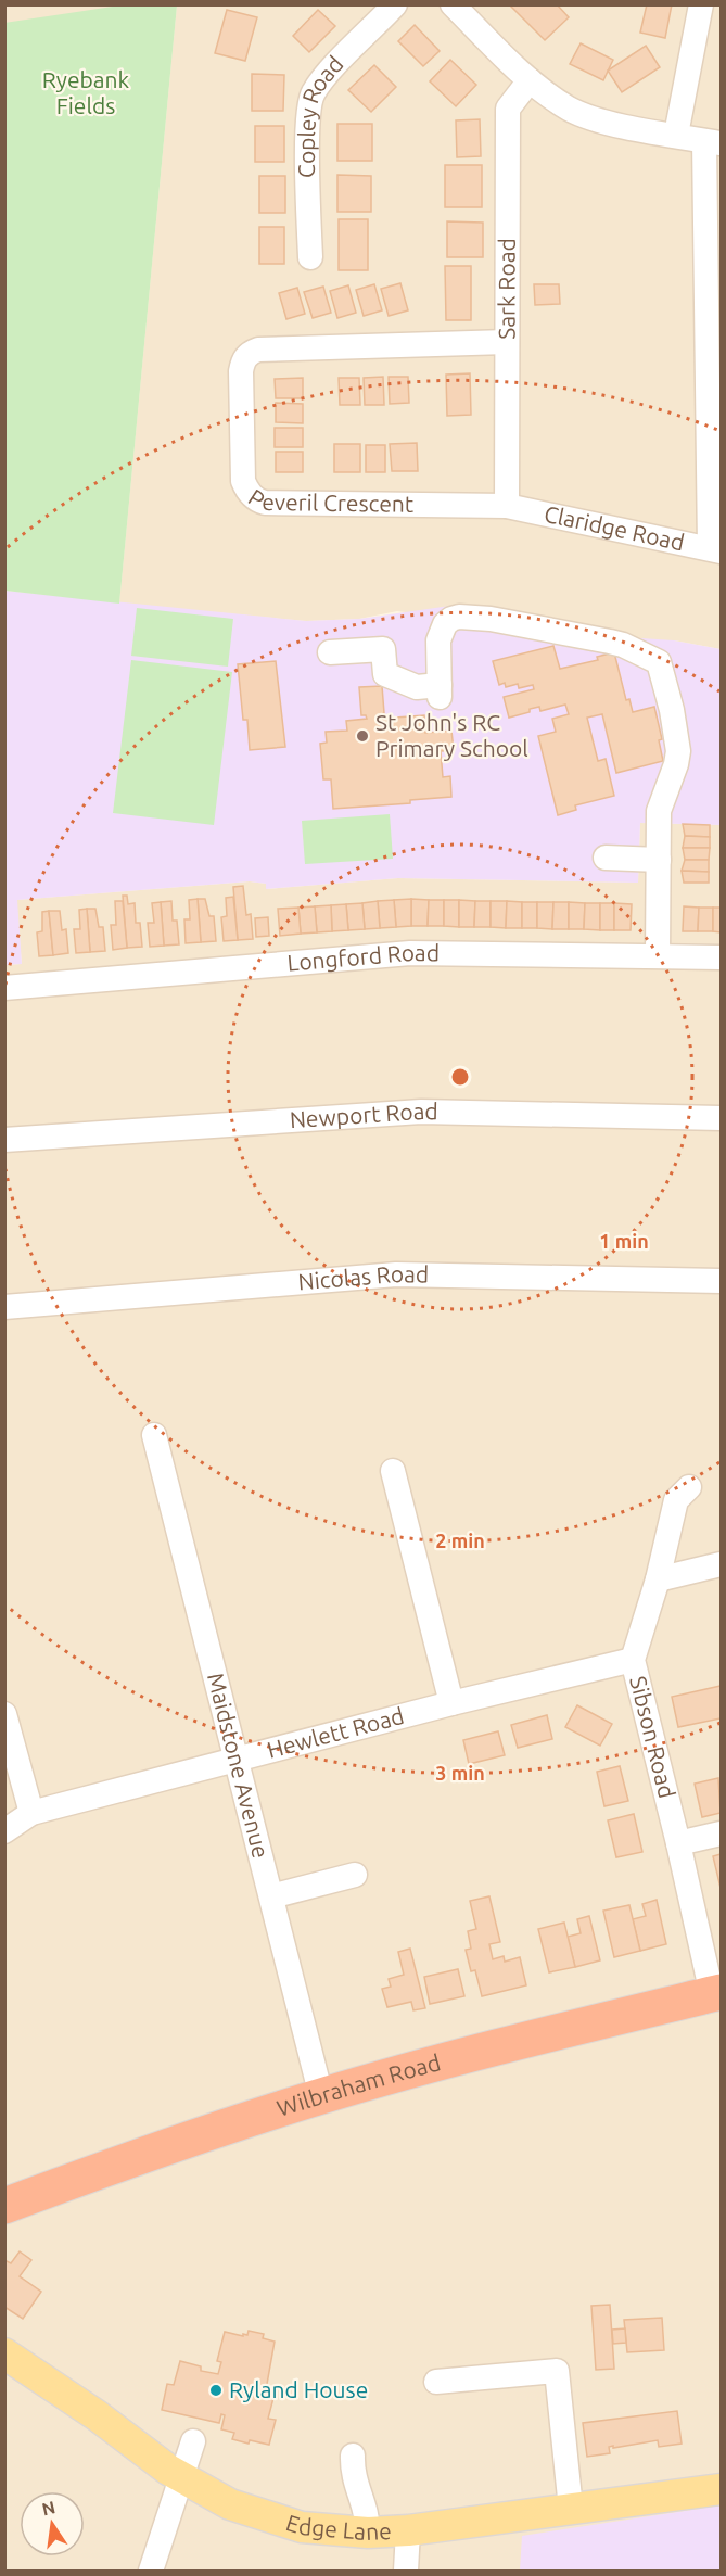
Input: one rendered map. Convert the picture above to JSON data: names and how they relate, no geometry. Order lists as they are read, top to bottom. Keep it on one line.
{"streets":{"highway":["Wilbraham Road"],"main road":["Edge Lane"],"street":["Copley Road","Sark Road","Peveril Crescent","Claridge Road","Longford Road","Newport Road","Nicolas Road","Hewlett Road","Sibson Road","Maidstone Avenue"]},"crossings":[["Sark Road","Peveril Crescent"],["Sark Road","Claridge Road"],["Peveril Crescent","Claridge Road"],["Hewlett Road","Sibson Road"],["Hewlett Road","Maidstone Avenue"],["Sibson Road","Wilbraham Road"],["Maidstone Avenue","Wilbraham Road"]],"parks":["Ryebank Fields"],"places":["St John's RC Primary School","Ryland House"],"north":"top","rings":["1 min","2 min","3 min"]}
